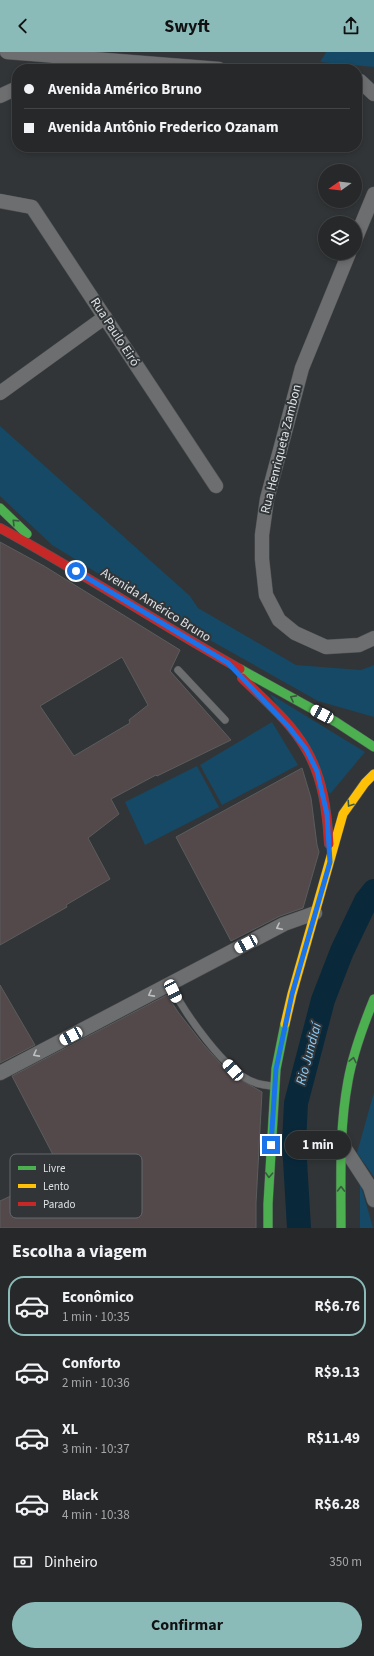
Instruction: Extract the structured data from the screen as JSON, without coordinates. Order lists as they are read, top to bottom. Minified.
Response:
{"streets":{"main road":["Avenida Américo Bruno"],"street":["Rua Paulo Eiró","Rua Henriqueta Zambon"]},"water":["Rio Jundiaí"],"legend":["Livre","Lento","Parado"],"north":"left","page":{"header":"Swyft","banner":["Avenida Américo Bruno","Avenida Antônio Frederico Ozanam"],"bubble":"1 min","heading":"Escolha a viagem","list":[{"name":"Econômico","note":"1 min · 10:35","value":"R$6.76"},{"name":"Conforto","note":"2 min · 10:36","value":"R$9.13"},{"name":"XL","note":"3 min · 10:37","value":"R$11.49"},{"name":"Black","note":"4 min · 10:38","value":"R$6.28"}],"pay":["Dinheiro","350 m"],"buttons":"Confirmar"}}
